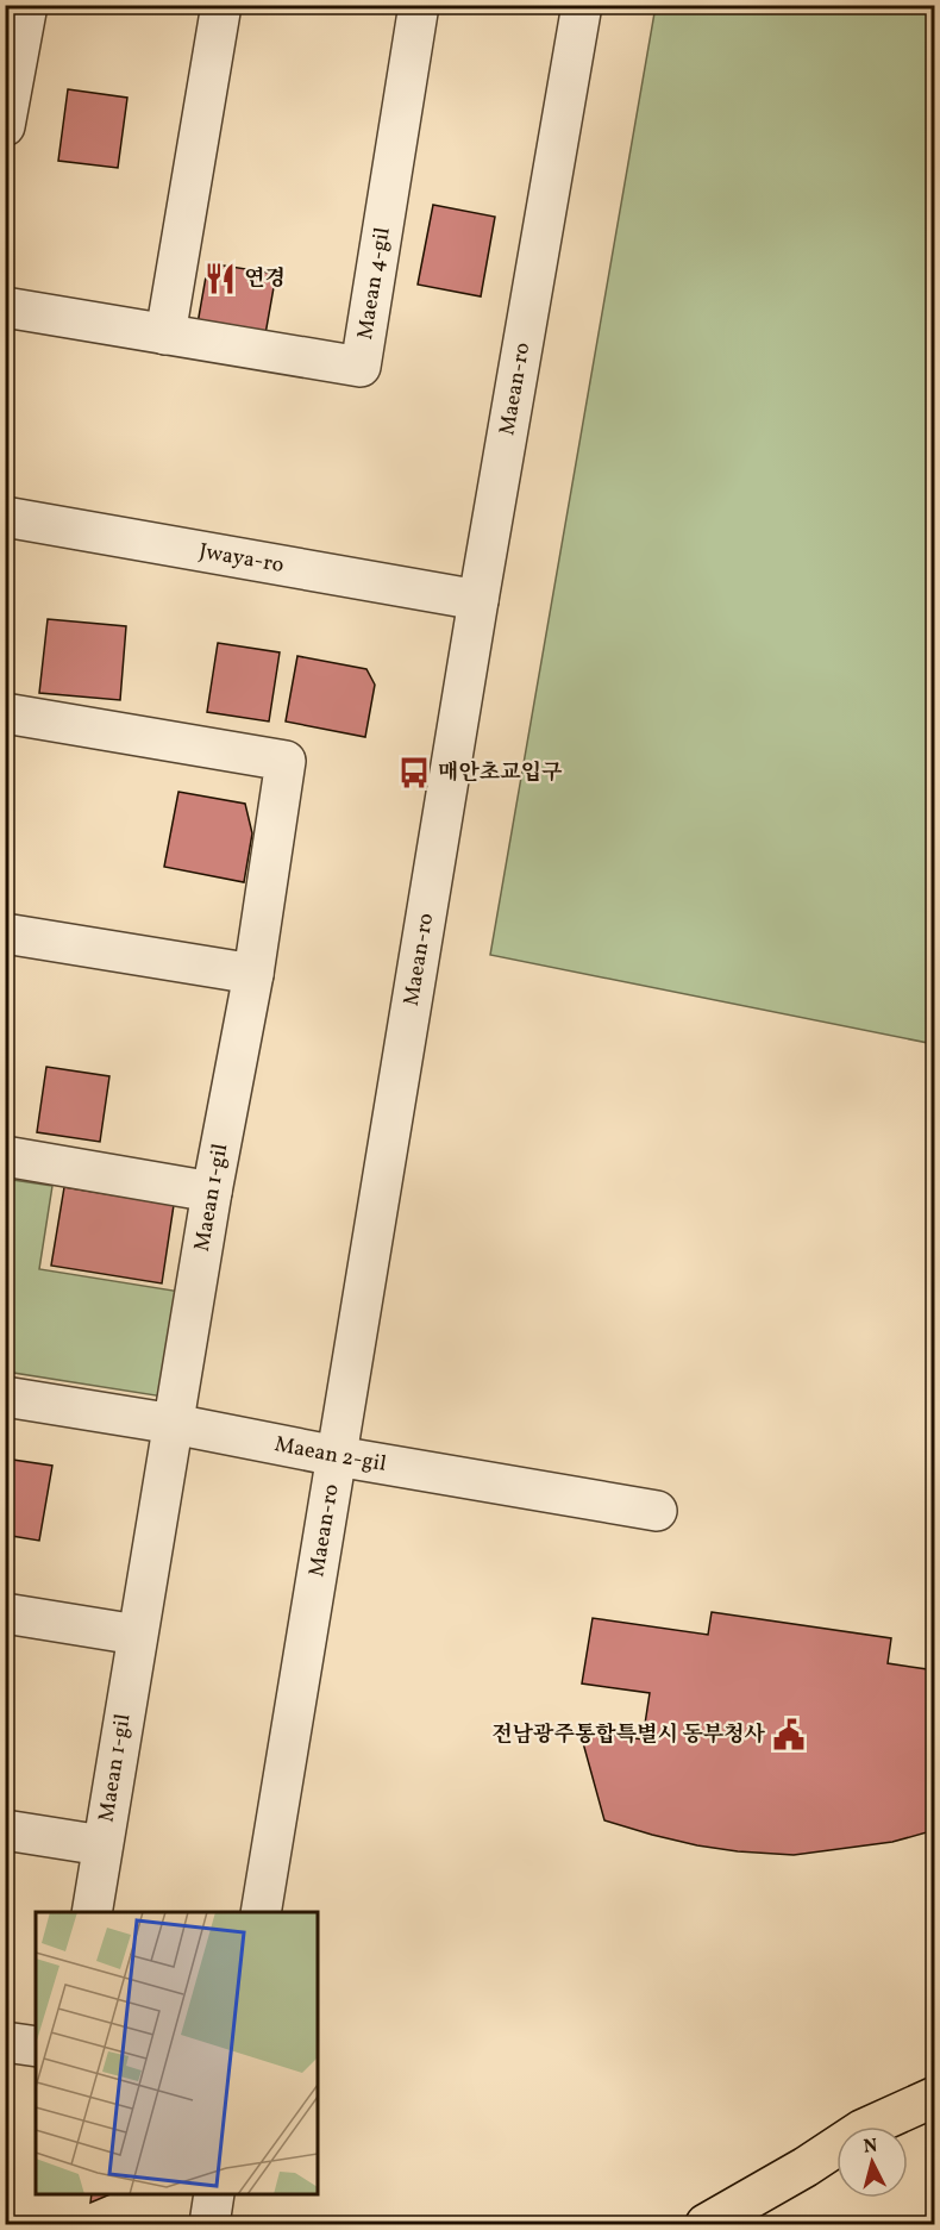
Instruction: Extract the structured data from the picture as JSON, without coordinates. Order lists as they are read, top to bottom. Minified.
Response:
{"streets":{"street":["Maean 4-gil","Maean-ro","Jwaya-ro","Maean 1-gil","Maean 2-gil"]},"crossings":[["Maean-ro","Jwaya-ro"],["Maean-ro","Maean 2-gil"],["Maean 1-gil","Maean 2-gil"]],"places":{"restaurant":["연경"],"bus stop":["매안초교입구"],"public building":["전남광주통합특별시 동부청사"]},"north":"top"}
